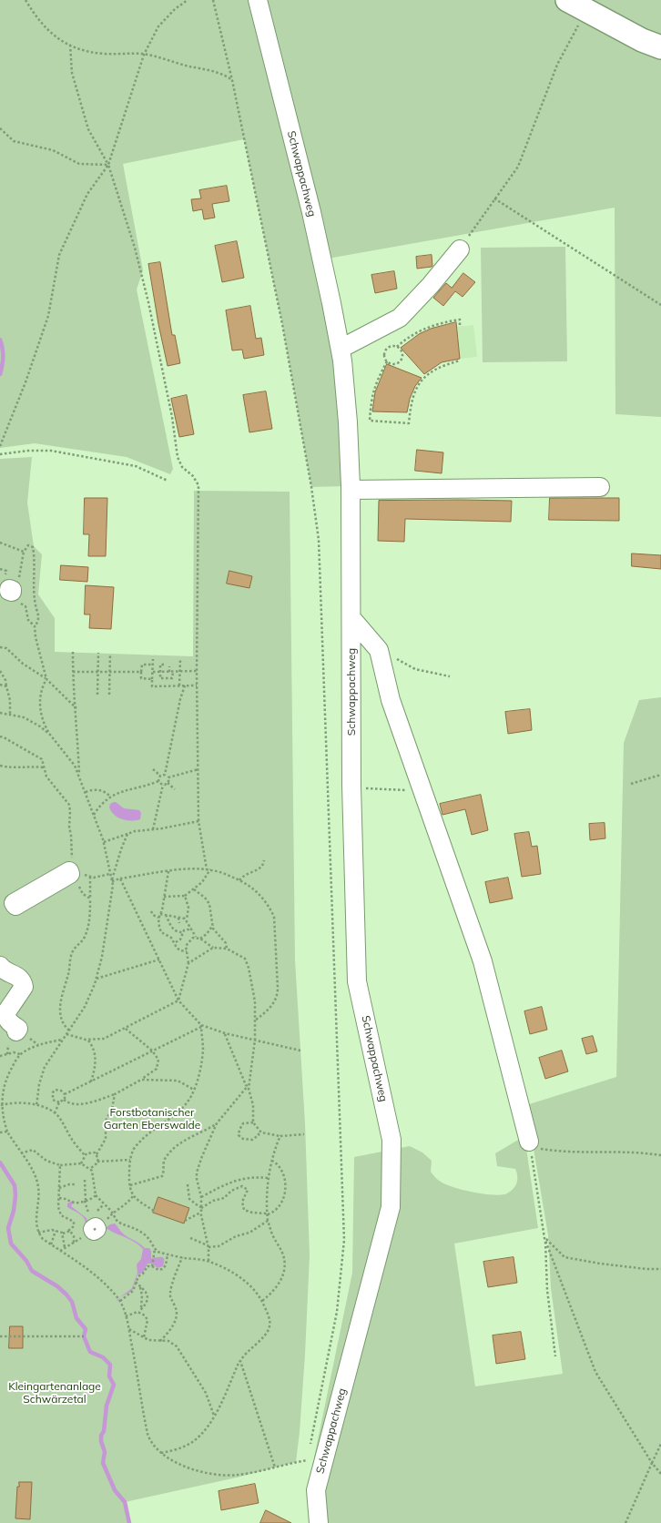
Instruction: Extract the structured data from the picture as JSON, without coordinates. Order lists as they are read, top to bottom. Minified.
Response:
{"streets":{"street":["Schwappachweg"]},"parks":["Forstbotanischer Garten Eberswalde","Kleingartenanlage Schwärzetal"]}
